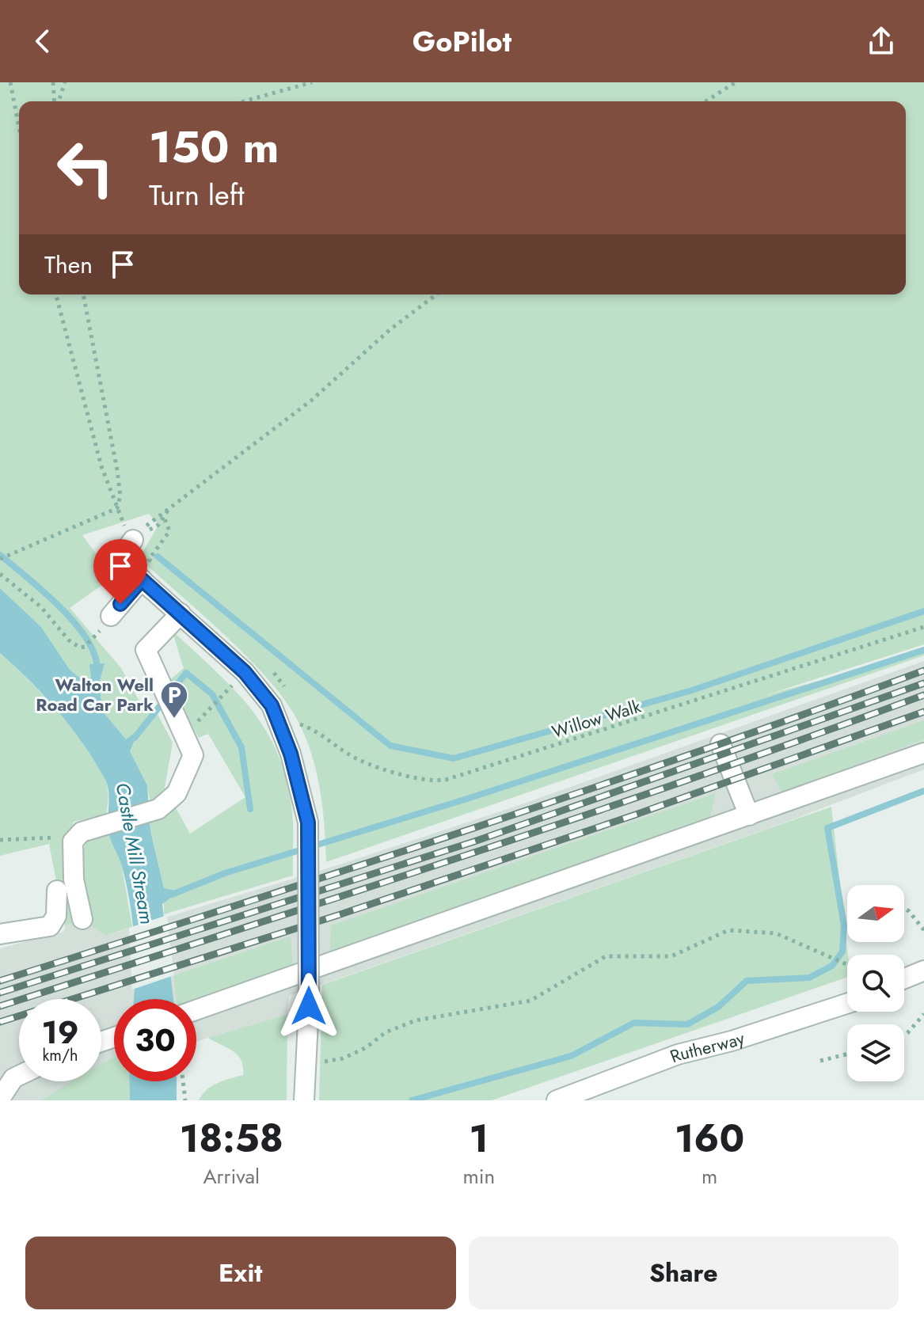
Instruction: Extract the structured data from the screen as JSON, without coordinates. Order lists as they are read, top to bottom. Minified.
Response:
{"streets":{"street":["Rutherway"],"path":["Willow Walk"]},"water":["Castle Mill Stream"],"places":{"parking":["Walton Well Road Car Park"]},"north":"right","page":{"header":"GoPilot","turn":["150 m","Turn left"],"then":"Then","speed":"19 km/h","limit":"30","eta":["18:58","Arrival","1","min","160","m"],"buttons":["Exit","Share"]}}
